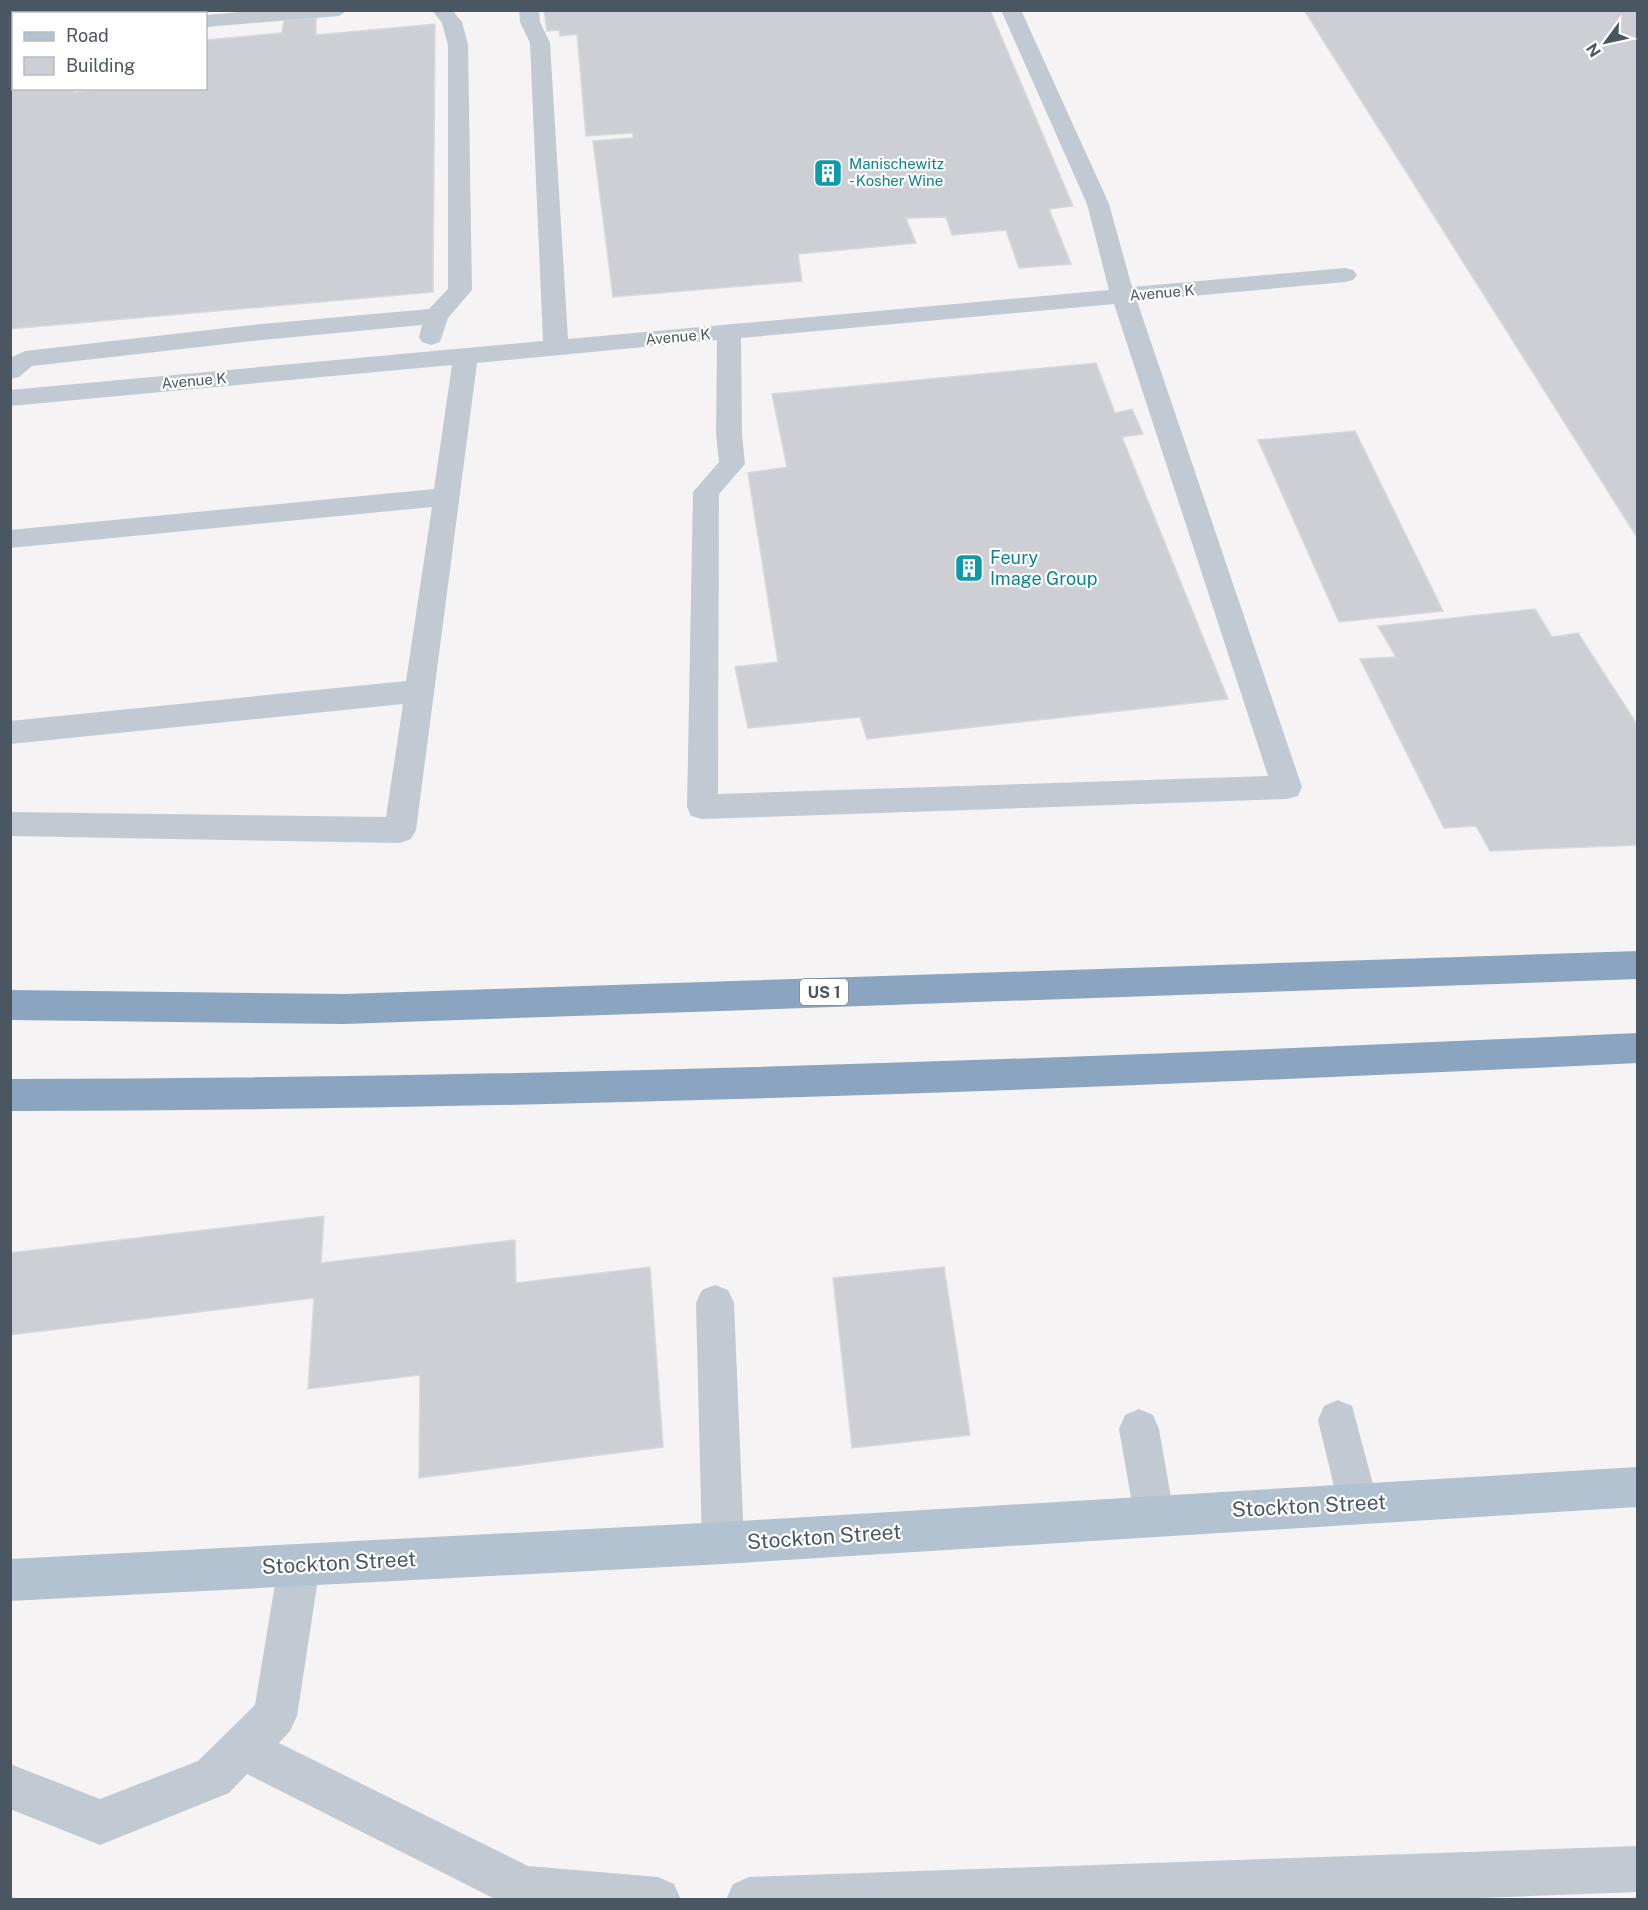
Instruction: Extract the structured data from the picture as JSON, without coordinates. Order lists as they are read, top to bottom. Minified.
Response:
{"streets":{"highway":["US 1"],"main road":["Stockton Street"],"street":["Avenue K"]},"places":{"building":["Manischewitz - Kosher Wine","Feury Image Group"]},"legend":["Road","Building"],"north":"bottom left"}
